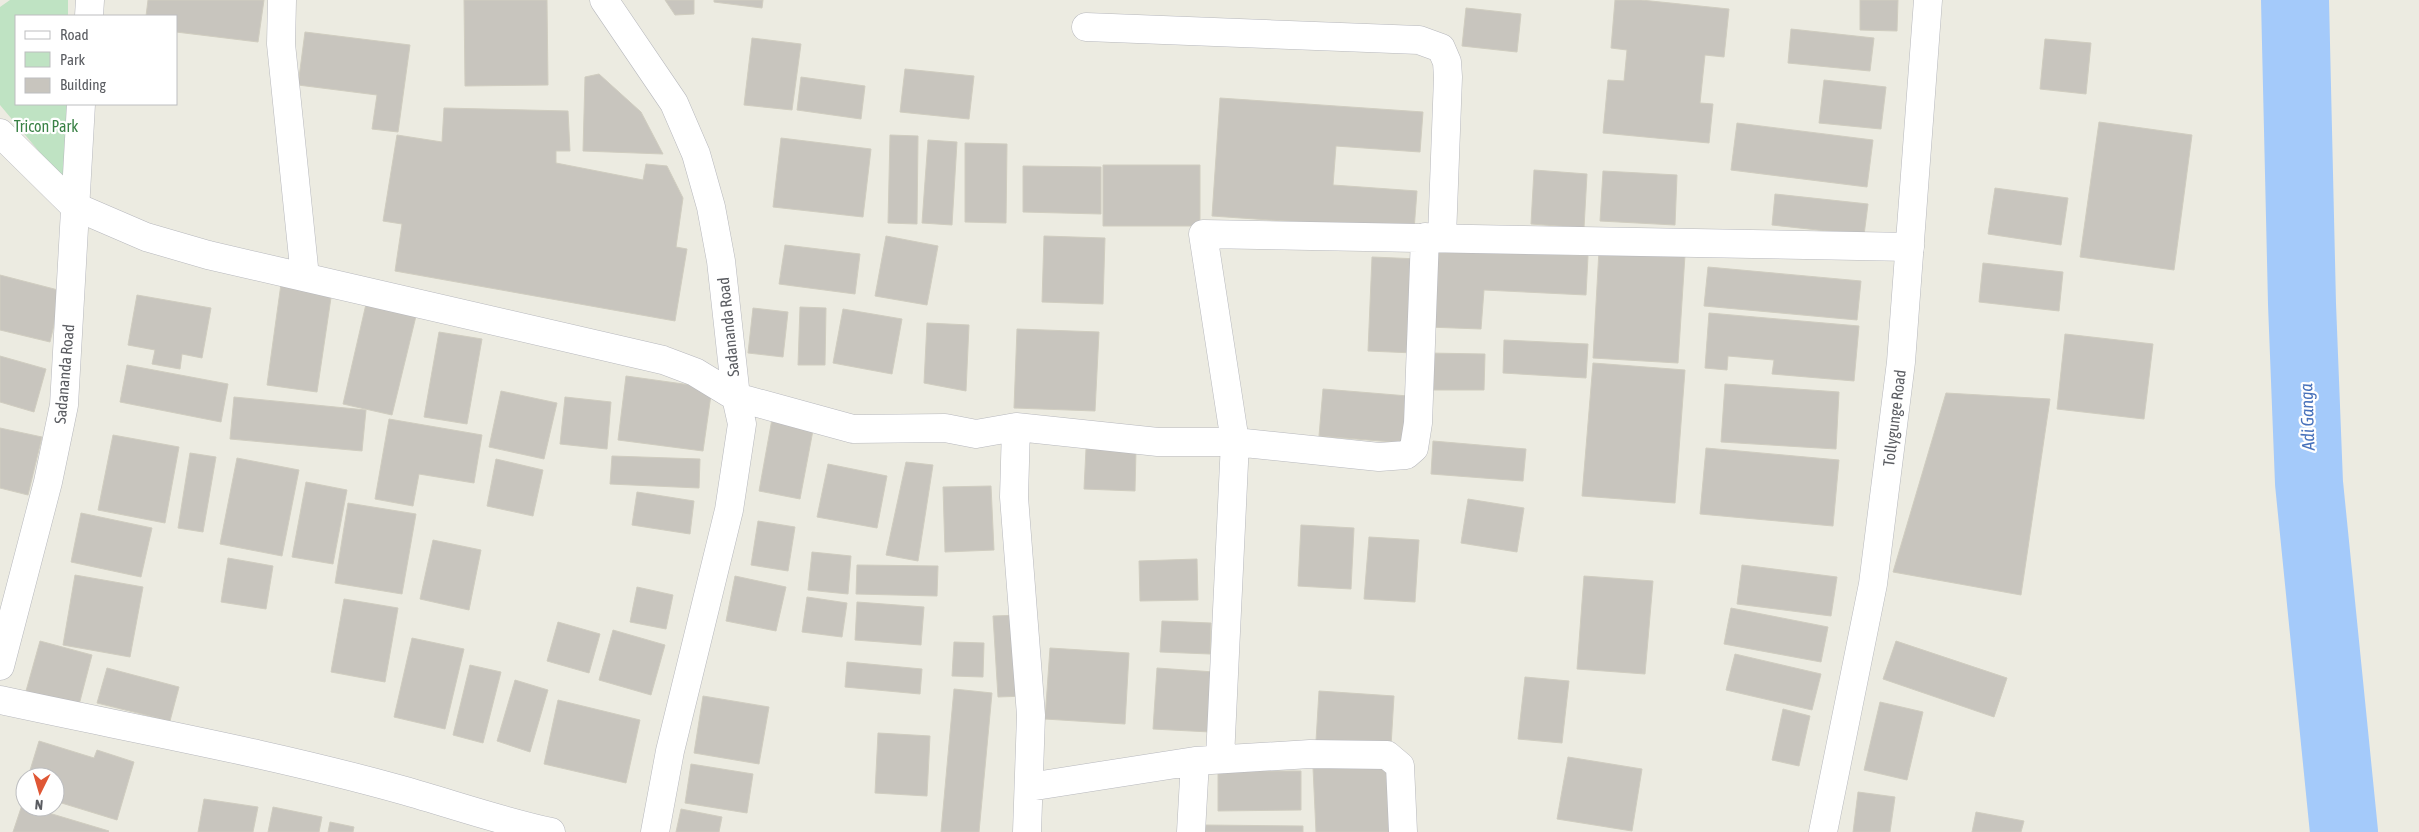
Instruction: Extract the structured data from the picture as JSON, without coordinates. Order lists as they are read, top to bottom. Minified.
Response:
{"streets":{"street":["Sadananda Road","Tollygunge Road"]},"water":["Adi Ganga"],"parks":["Tricon Park"],"legend":["Road","Park","Building"],"north":"bottom"}
